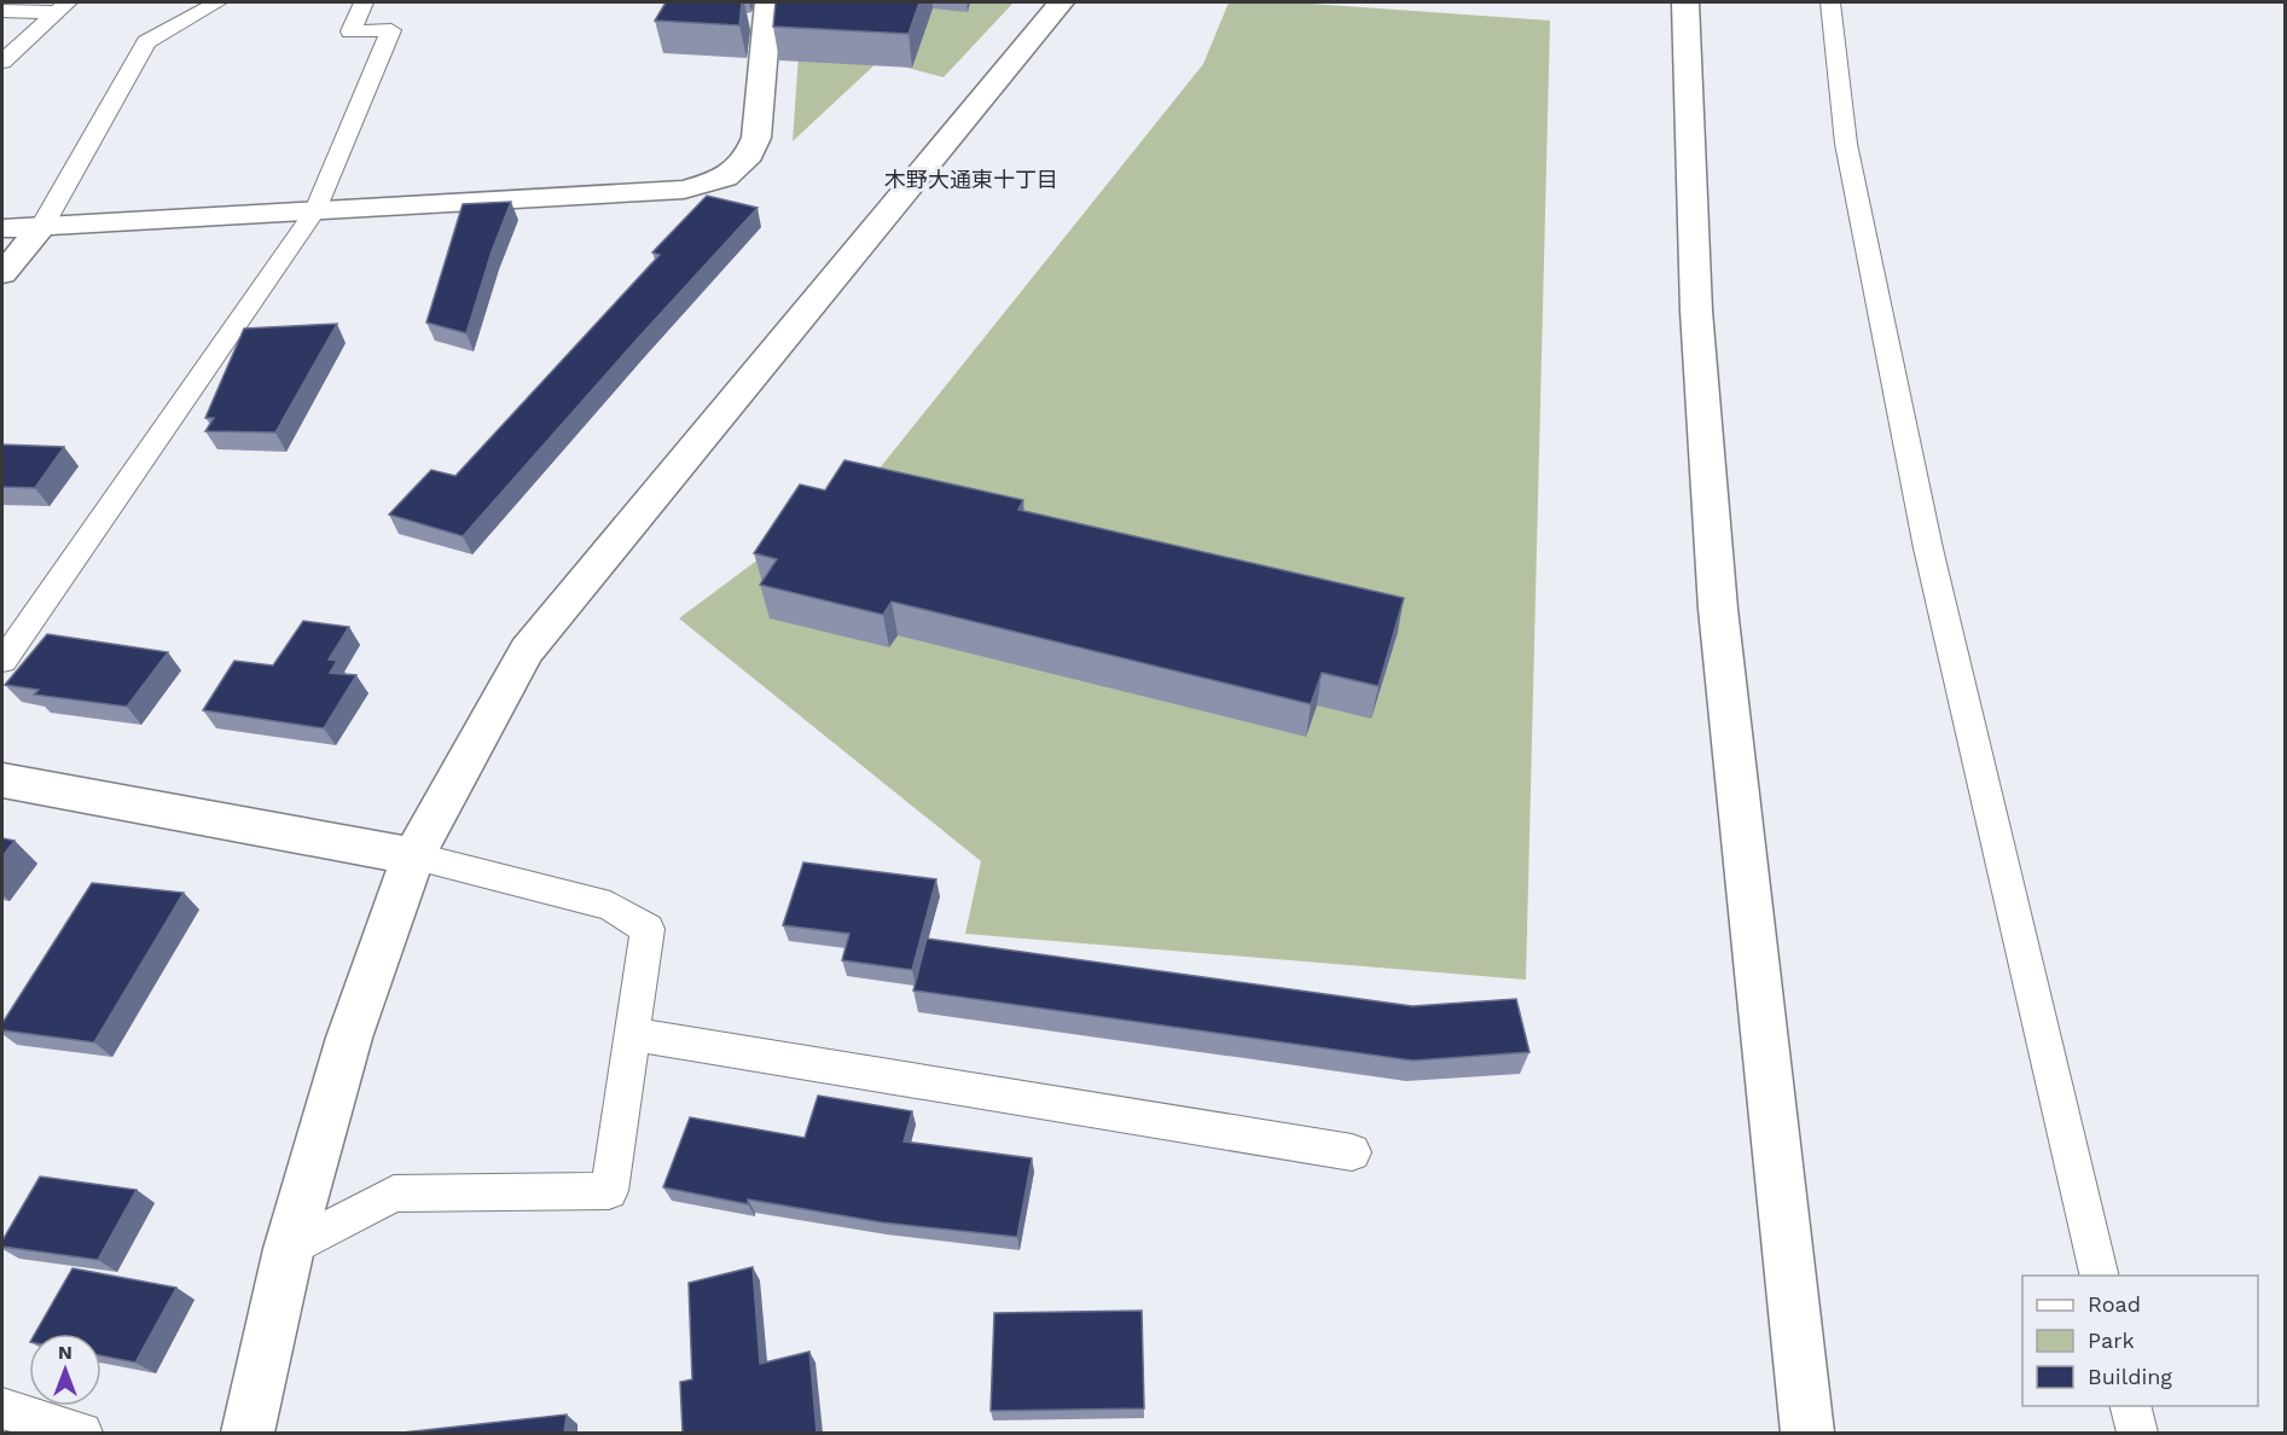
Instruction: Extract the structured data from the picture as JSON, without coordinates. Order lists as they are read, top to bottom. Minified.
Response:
{"districts":["木野大通東十丁目"],"legend":["Road","Park","Building"],"north":"top"}
